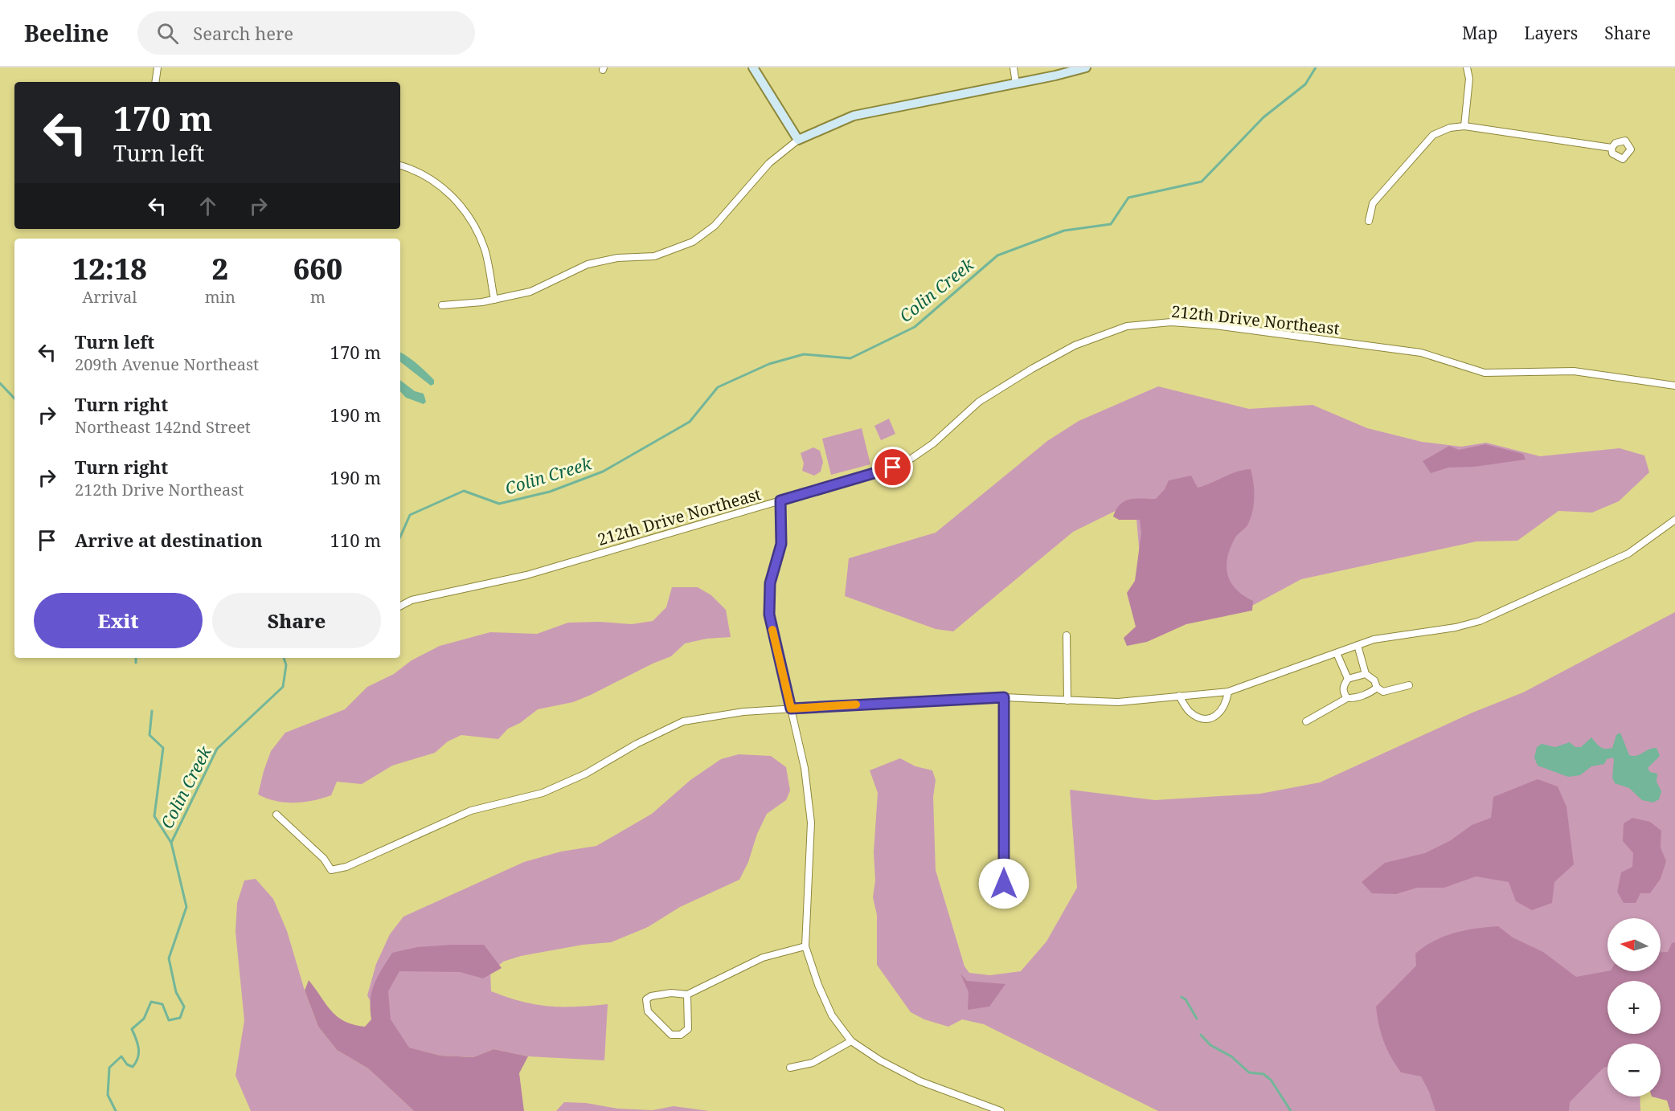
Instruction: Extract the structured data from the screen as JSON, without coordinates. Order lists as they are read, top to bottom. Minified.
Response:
{"streets":{"street":["212th Drive Northeast"]},"water":["Colin Creek"],"north":"left","page":{"header":"Beeline","search":"Search here","nav":["Map","Layers","Share"],"turn":["170 m","Turn left"],"eta":["12:18","Arrival","2","min","660","m"],"list":[{"name":"Turn left","note":"209th Avenue Northeast","value":"170 m"},{"name":"Turn right","note":"Northeast 142nd Street","value":"190 m"},{"name":"Turn right","note":"212th Drive Northeast","value":"190 m"},{"name":"Arrive at destination","value":"110 m"}],"buttons":["Exit","Share"],"map_buttons":["+","−"]}}
